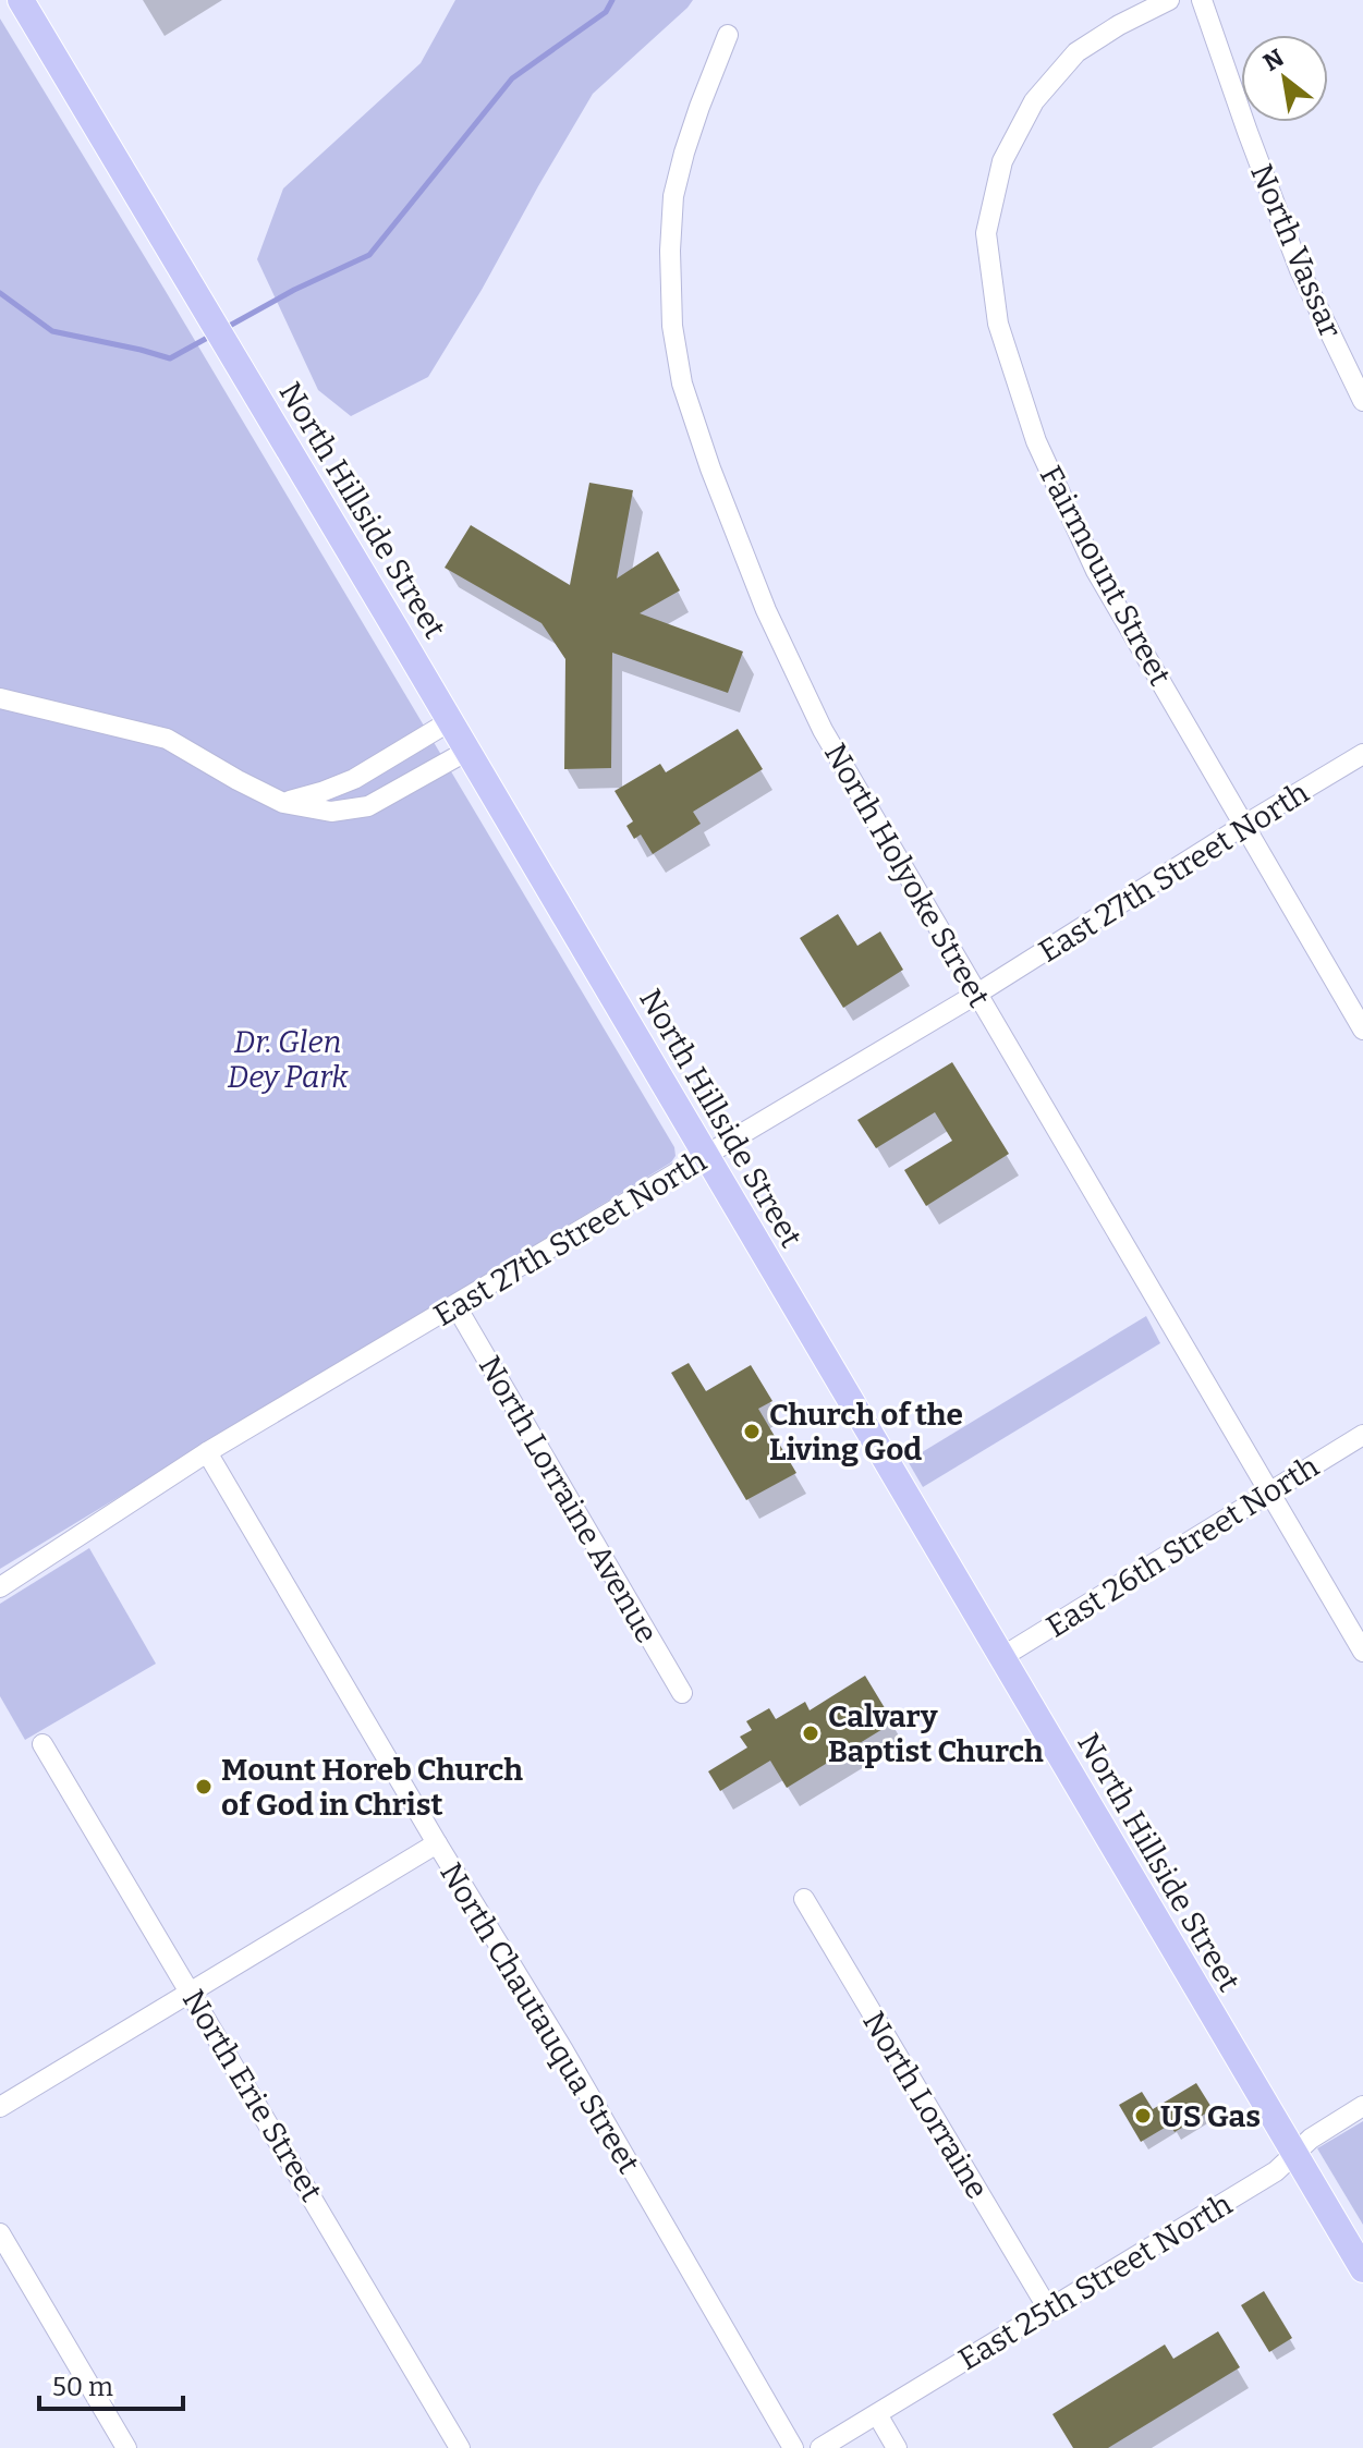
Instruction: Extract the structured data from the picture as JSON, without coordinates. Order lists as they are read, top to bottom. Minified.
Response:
{"streets":{"main road":["North Hillside Street"],"street":["North Vassar","Fairmount Street","East 27th Street North","North Holyoke Street","North Lorraine Avenue","East 26th Street North","North Chautauqua Street","North Erie Street","North Lorraine","East 25th Street North"]},"crossings":[["North Hillside Street","East 27th Street North"],["North Hillside Street","East 26th Street North"],["North Hillside Street","East 25th Street North"],["Fairmount Street","East 27th Street North"],["East 27th Street North","North Holyoke Street"],["East 27th Street North","North Lorraine Avenue"],["East 27th Street North","North Chautauqua Street"],["North Holyoke Street","East 26th Street North"],["North Lorraine","East 25th Street North"]],"parks":["Dr. Glen Dey Park"],"places":["Church of the Living God","Calvary Baptist Church","Mount Horeb Church of God in Christ","US Gas"],"scale_bar":"50 m","north":"top left"}
